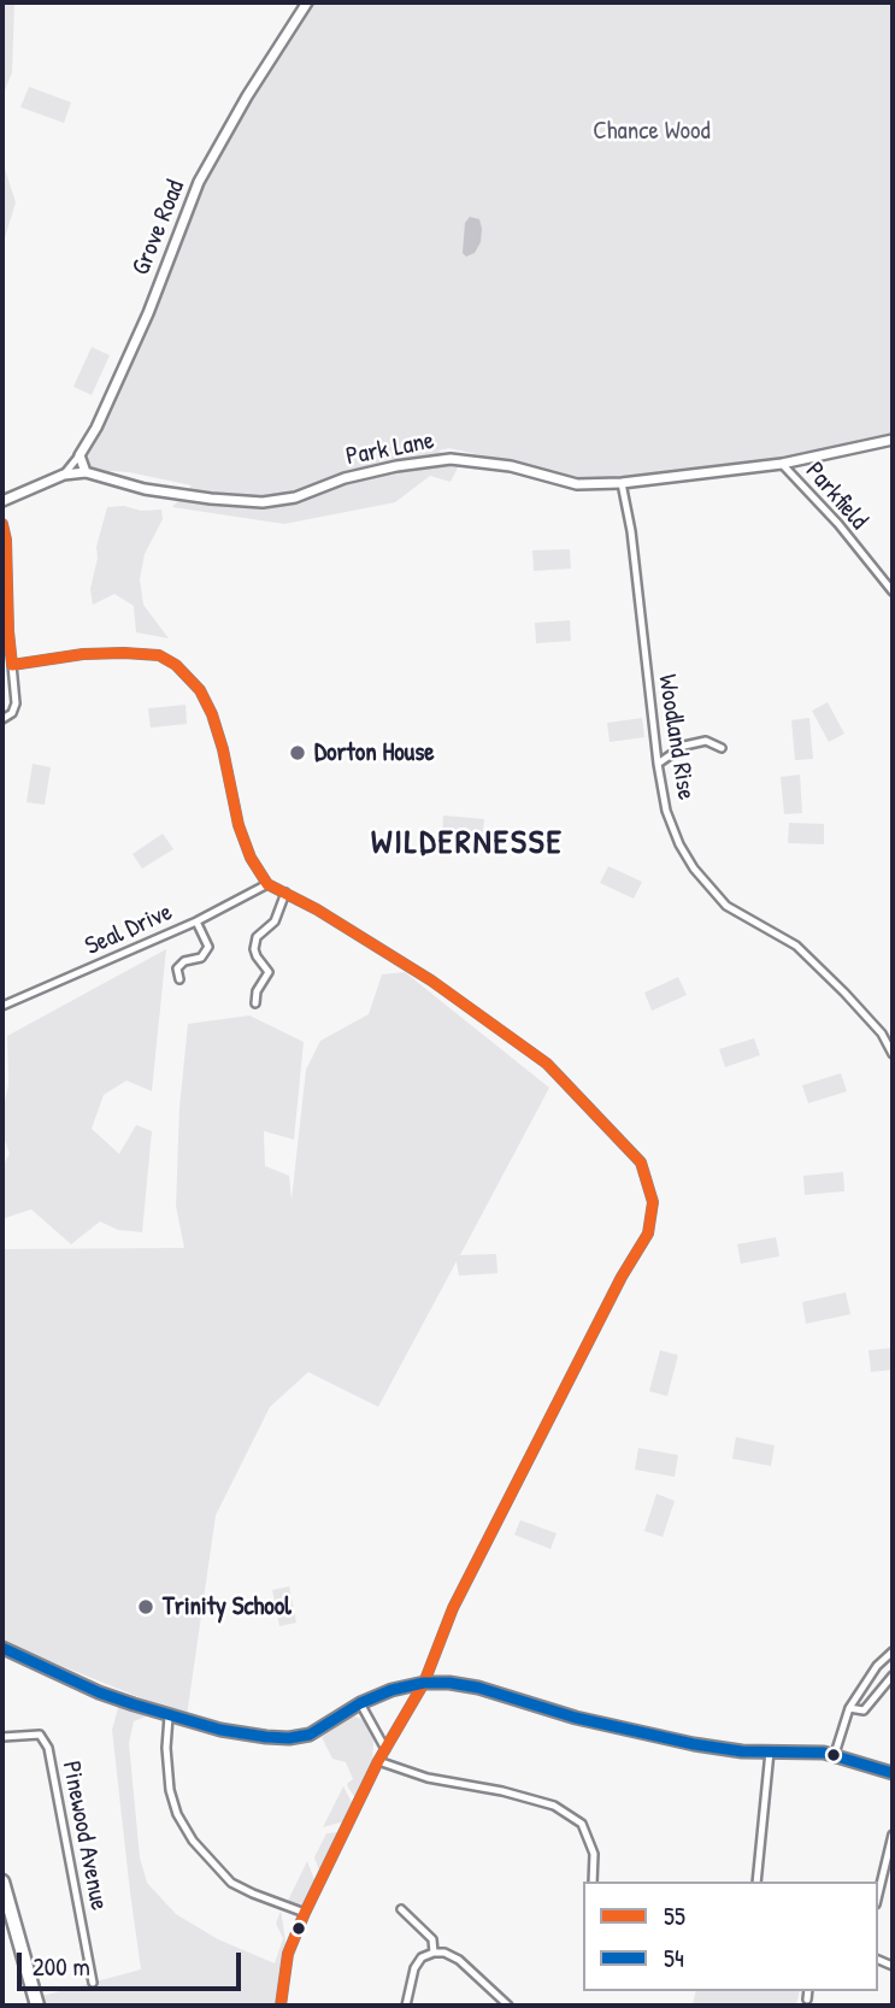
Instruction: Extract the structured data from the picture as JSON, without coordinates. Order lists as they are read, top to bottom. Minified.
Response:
{"streets":{"street":["Grove Road","Park Lane","Parkfield","Woodland Rise","Seal Drive","Pinewood Avenue"]},"crossings":[["Grove Road","Park Lane"],["Park Lane","Parkfield"],["Park Lane","Woodland Rise"]],"districts":["WILDERNESSE"],"parks":["Chance Wood"],"places":["Dorton House","Trinity School"],"lines":["transit line 55","transit line 54"],"legend":["55","54"],"scale_bar":"200 m"}
